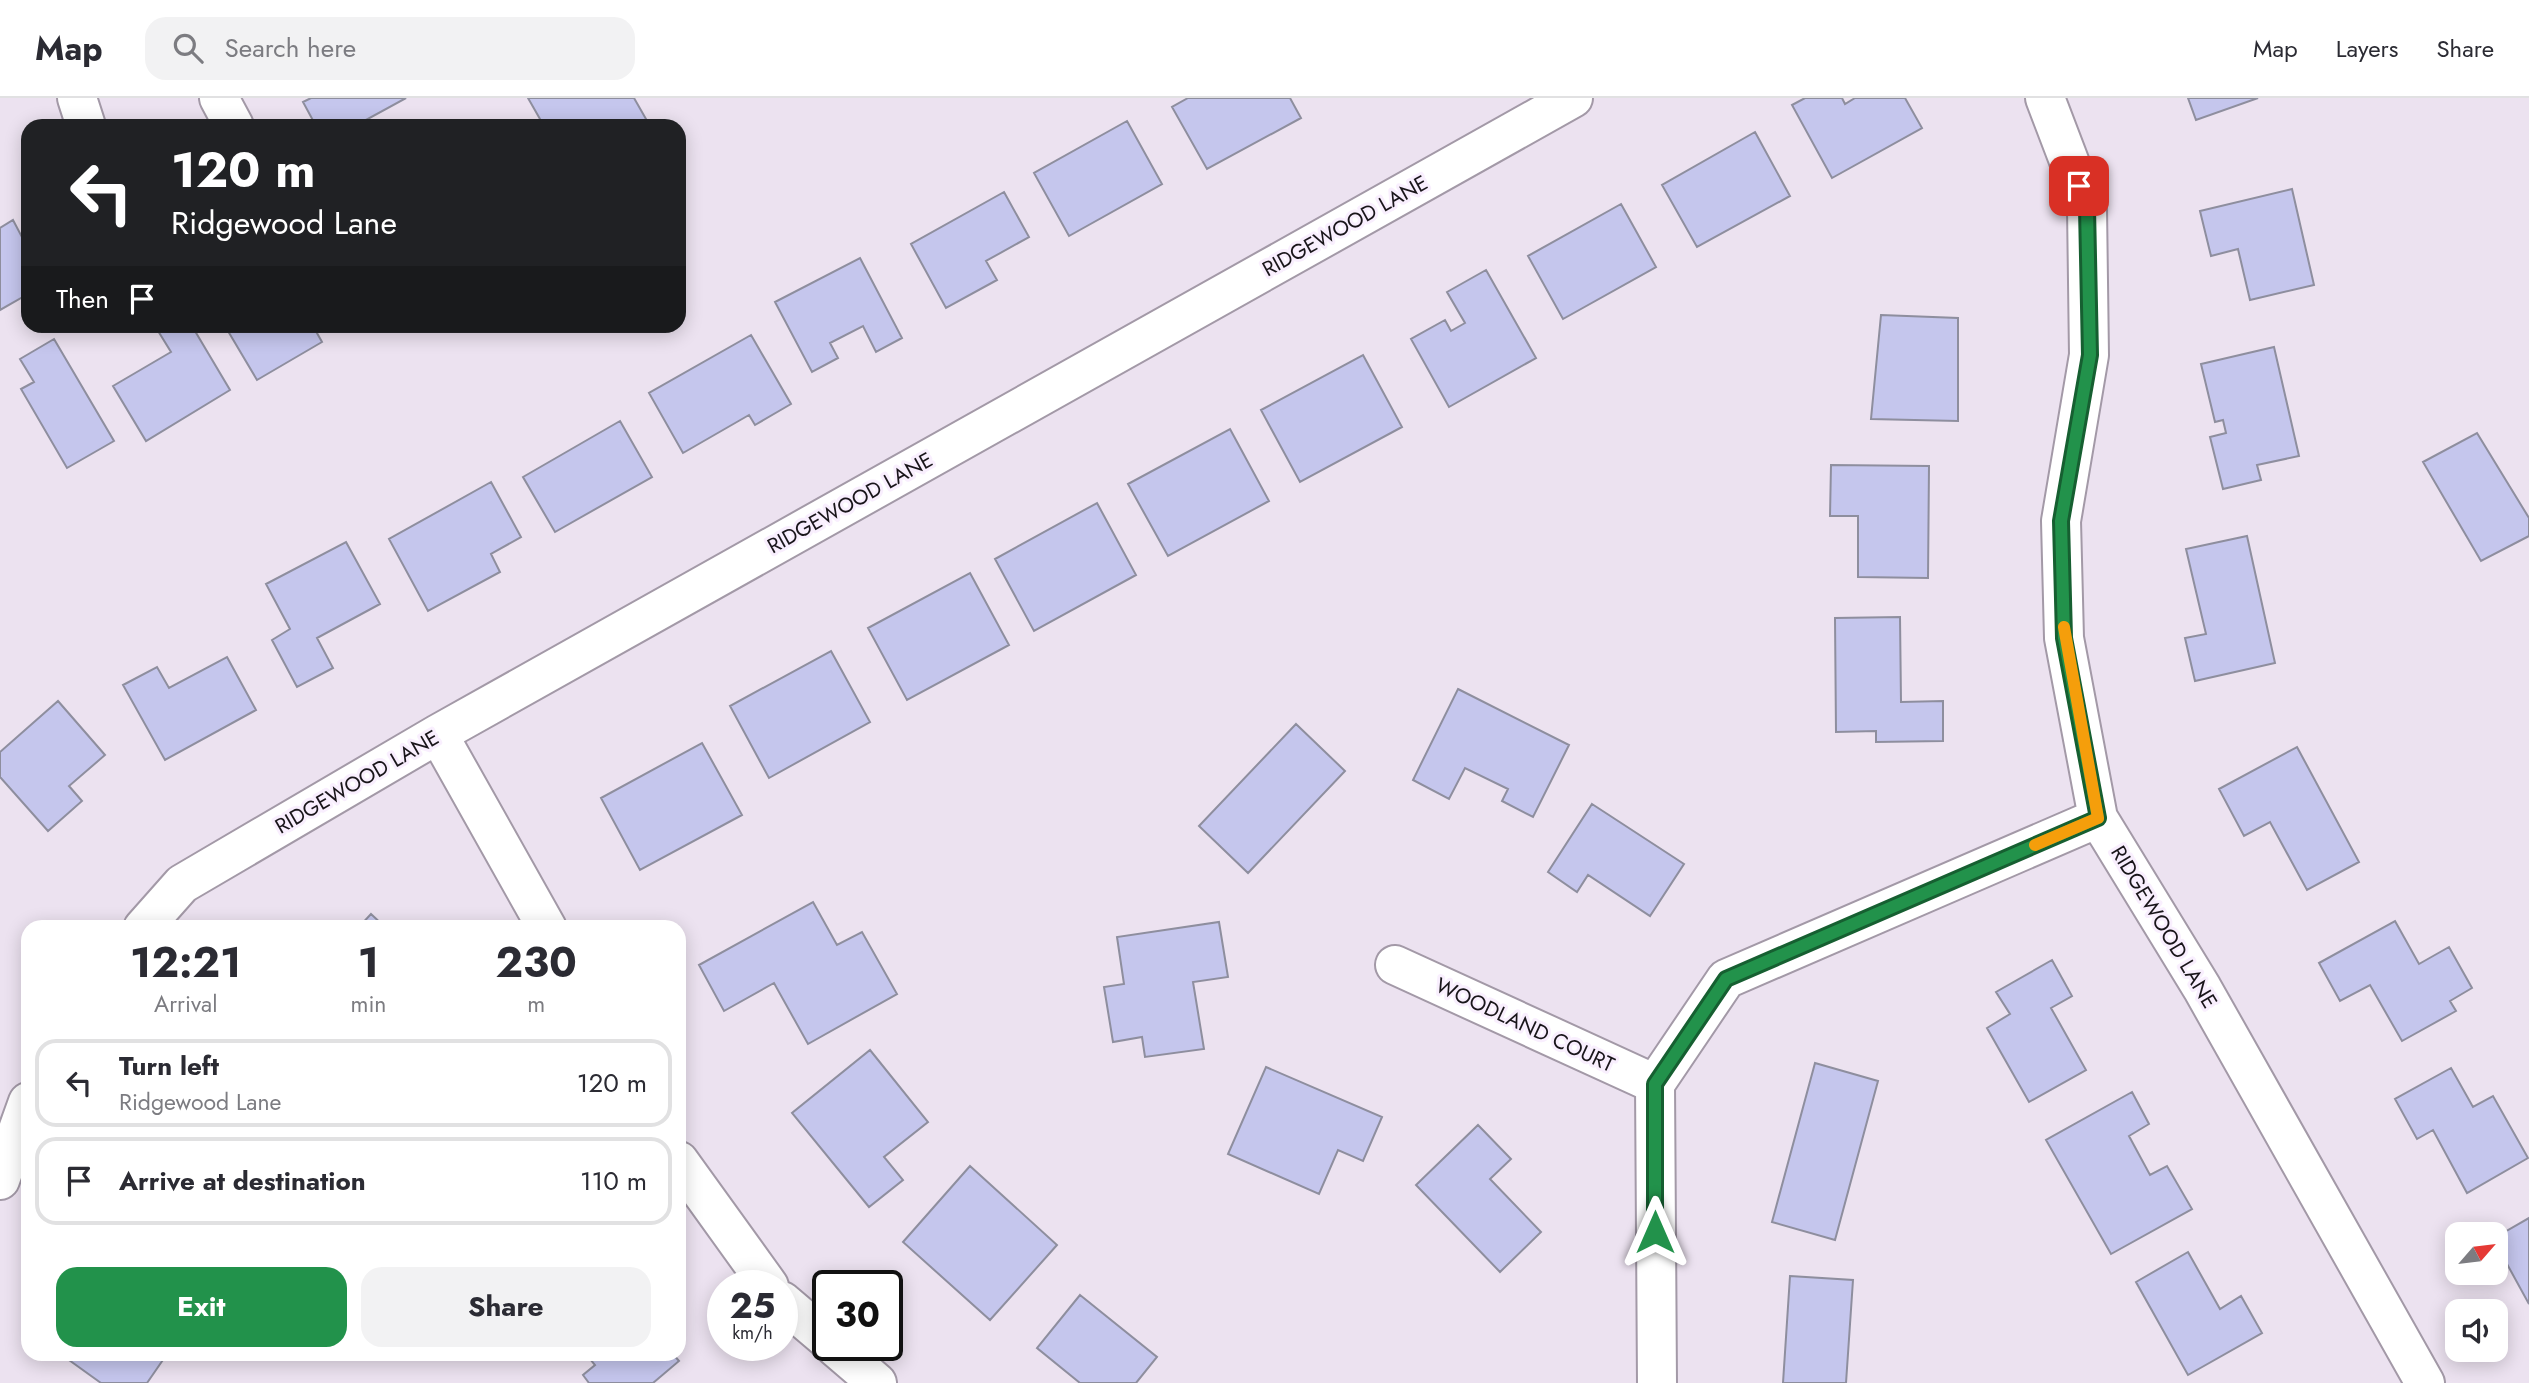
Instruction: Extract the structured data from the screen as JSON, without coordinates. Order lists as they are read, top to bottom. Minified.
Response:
{"streets":{"street":["RIDGEWOOD LANE","WOODLAND COURT"]},"north":"top right","page":{"header":"Map","search":"Search here","nav":["Map","Layers","Share"],"turn":["120 m","Ridgewood Lane"],"then":"Then","eta":["12:21","Arrival","1","min","230","m"],"list":[{"name":"Turn left","note":"Ridgewood Lane","value":"120 m"},{"name":"Arrive at destination","value":"110 m"}],"buttons":["Exit","Share"],"speed":"25 km/h","limit":"30"}}
